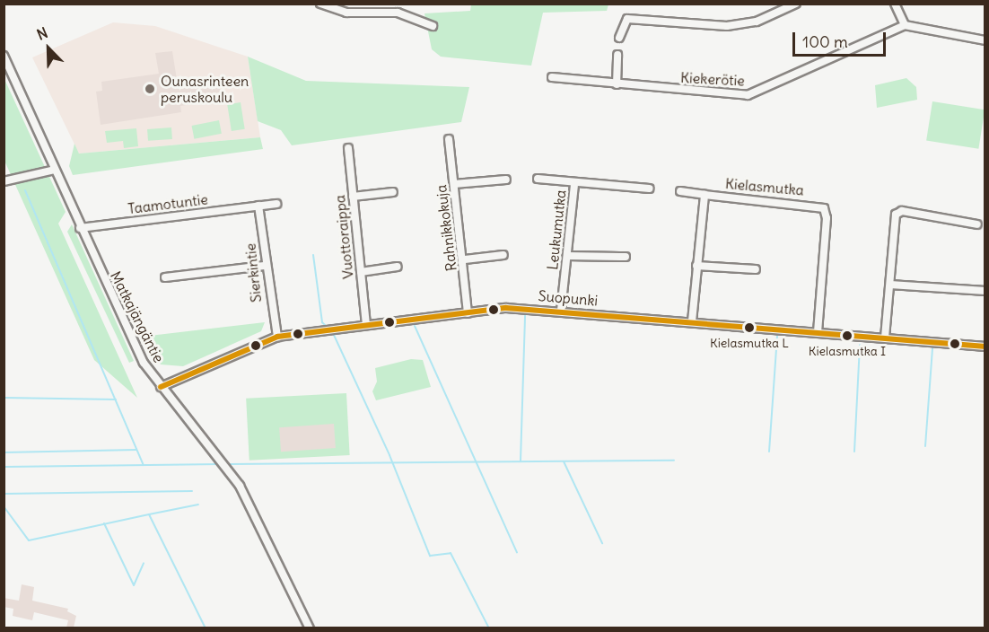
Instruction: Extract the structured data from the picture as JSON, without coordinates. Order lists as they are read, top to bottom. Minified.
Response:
{"streets":{"street":["Kiekerötie","Kielasmutka","Taamotuntie","Rahnikkokuja","Leukumutka","Vuottoraippa","Sierkintie","Suopunki","Matkajängäntie"]},"crossings":[["Kielasmutka","Suopunki"],["Taamotuntie","Sierkintie"],["Taamotuntie","Matkajängäntie"],["Rahnikkokuja","Suopunki"],["Leukumutka","Suopunki"],["Vuottoraippa","Suopunki"],["Sierkintie","Suopunki"],["Suopunki","Matkajängäntie"]],"places":["Ounasrinteen peruskoulu","Kielasmutka L","Kielasmutka I"],"scale_bar":"100 m","north":"top left"}
